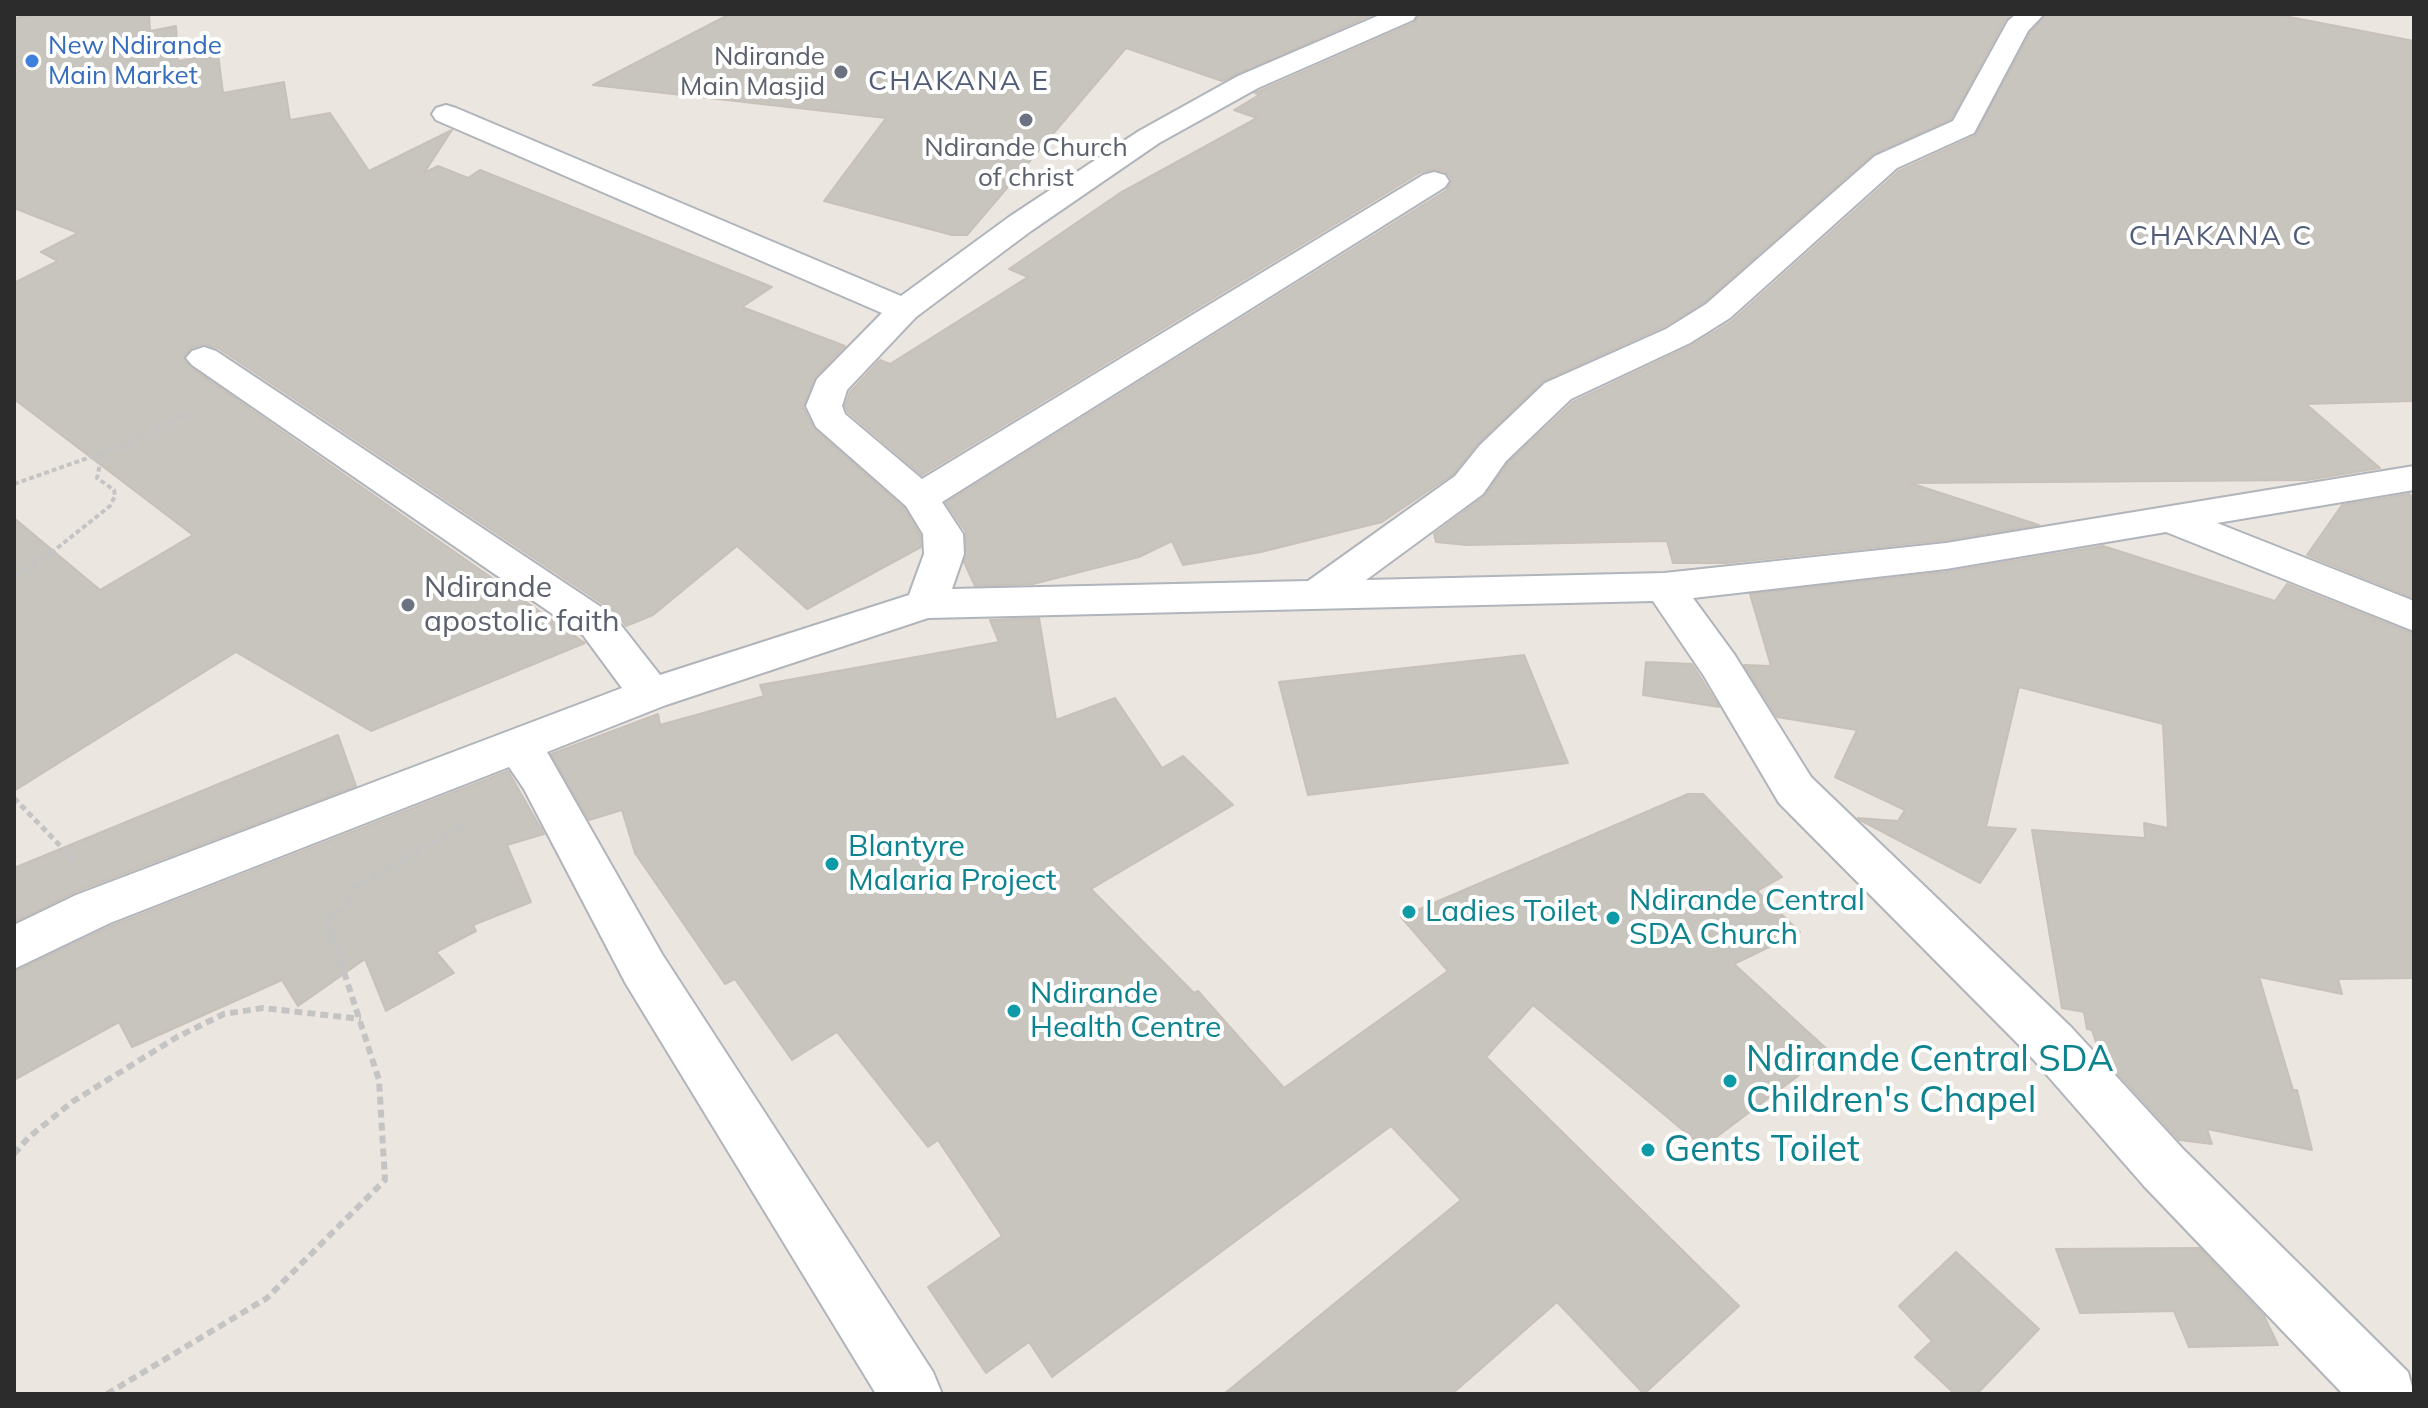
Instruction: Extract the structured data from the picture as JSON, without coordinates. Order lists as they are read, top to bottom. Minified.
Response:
{"districts":["CHAKANA E","CHAKANA C"],"places":["New Ndirande Main Market","Ndirande Main Masjid","Ndirande Church of christ","Ndirande apostolic faith","Blantyre Malaria Project","Ladies Toilet","Ndirande Central SDA Church","Ndirande Health Centre","Ndirande Central SDA Children's Chapel","Gents Toilet"]}
